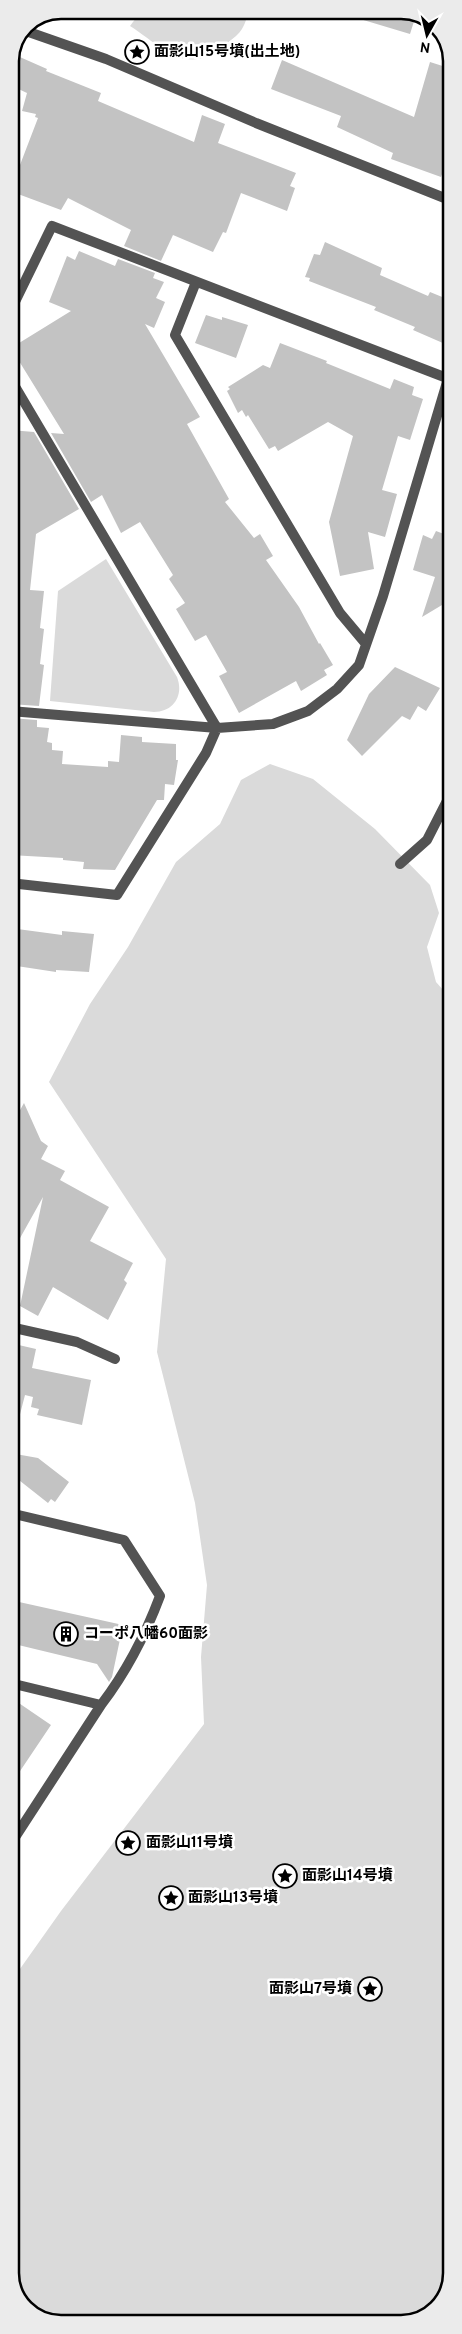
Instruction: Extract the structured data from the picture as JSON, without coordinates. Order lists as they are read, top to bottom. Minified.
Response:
{"places":{"place":["面影山15号墳(出土地)","面影山11号墳","面影山14号墳","面影山13号墳","面影山7号墳"],"building":["コーポ八幡60面影"]},"north":"bottom"}
